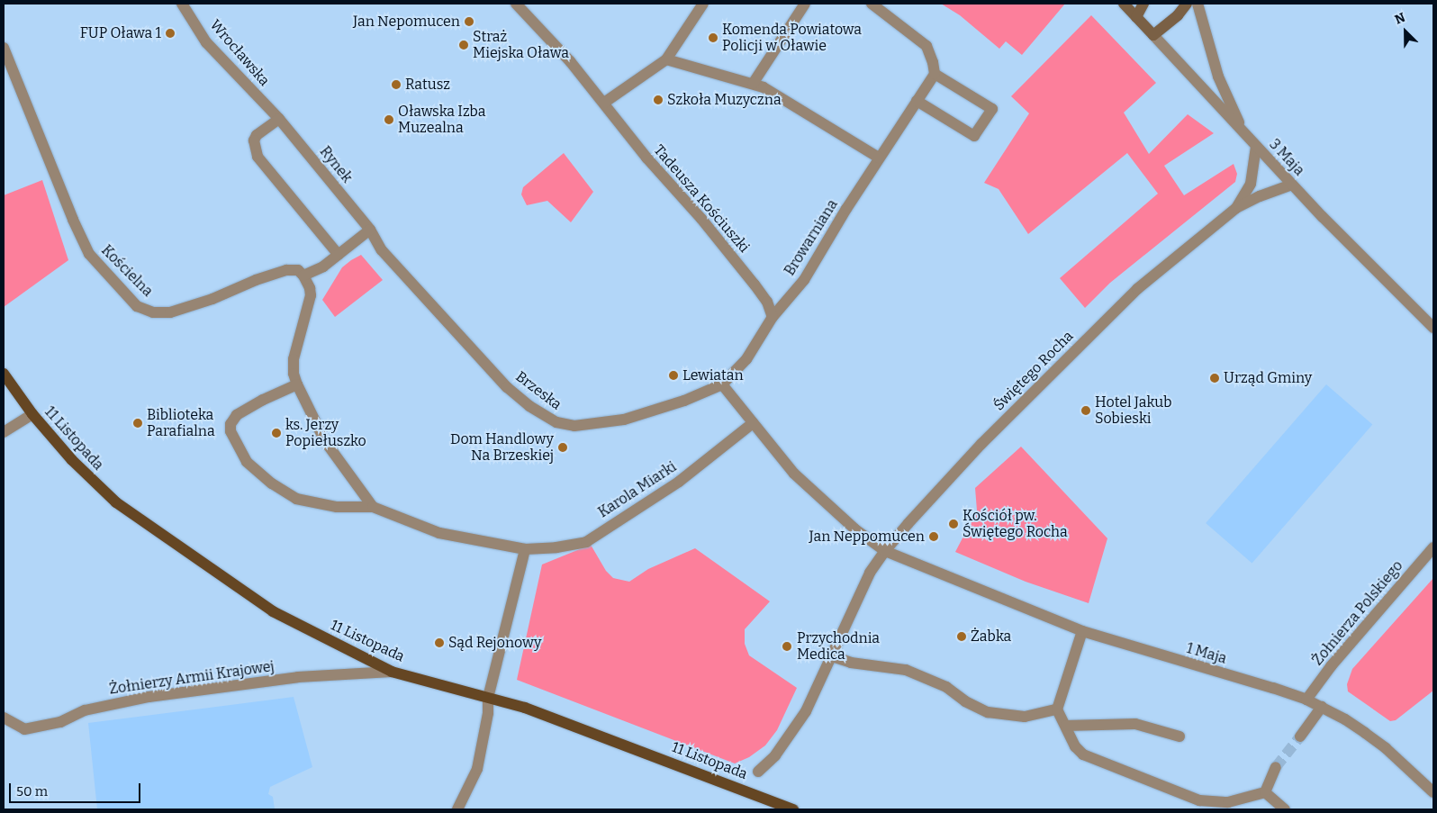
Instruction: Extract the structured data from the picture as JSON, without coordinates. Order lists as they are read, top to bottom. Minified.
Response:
{"streets":{"main road":["3 Maja","11 Listopada"],"street":["Wrocławska","Rynek","Tadeusza Kościuszki","Browarniana","Kościelna","Świętego Rocha","Brzeska","Karola Miarki","Żołnierza Polskiego","1 Maja","Żołnierzy Armii Krajowej"]},"crossings":[["Wrocławska","Rynek"],["3 Maja","Świętego Rocha"],["Rynek","Brzeska"],["Tadeusza Kościuszki","Browarniana"],["Browarniana","Brzeska"],["Świętego Rocha","11 Listopada"],["Świętego Rocha","1 Maja"],["11 Listopada","Żołnierzy Armii Krajowej"],["Żołnierza Polskiego","1 Maja"]],"places":["Jan Nepomucen","FUP Oława 1","Komenda Powiatowa Policji w Oławie","Straż Miejska Oława","Ratusz","Szkoła Muzyczna","Oławska Izba Muzealna","Lewiatan","Urząd Gminy","Hotel Jakub Sobieski","Biblioteka Parafialna","ks. Jerzy Popiełuszko","Dom Handlowy Na Brzeskiej","Kościół pw. Świętego Rocha","Jan Neppomucen","Żabka","Sąd Rejonowy","Przychodnia Medica"],"scale_bar":"50 m","north":"top left"}
